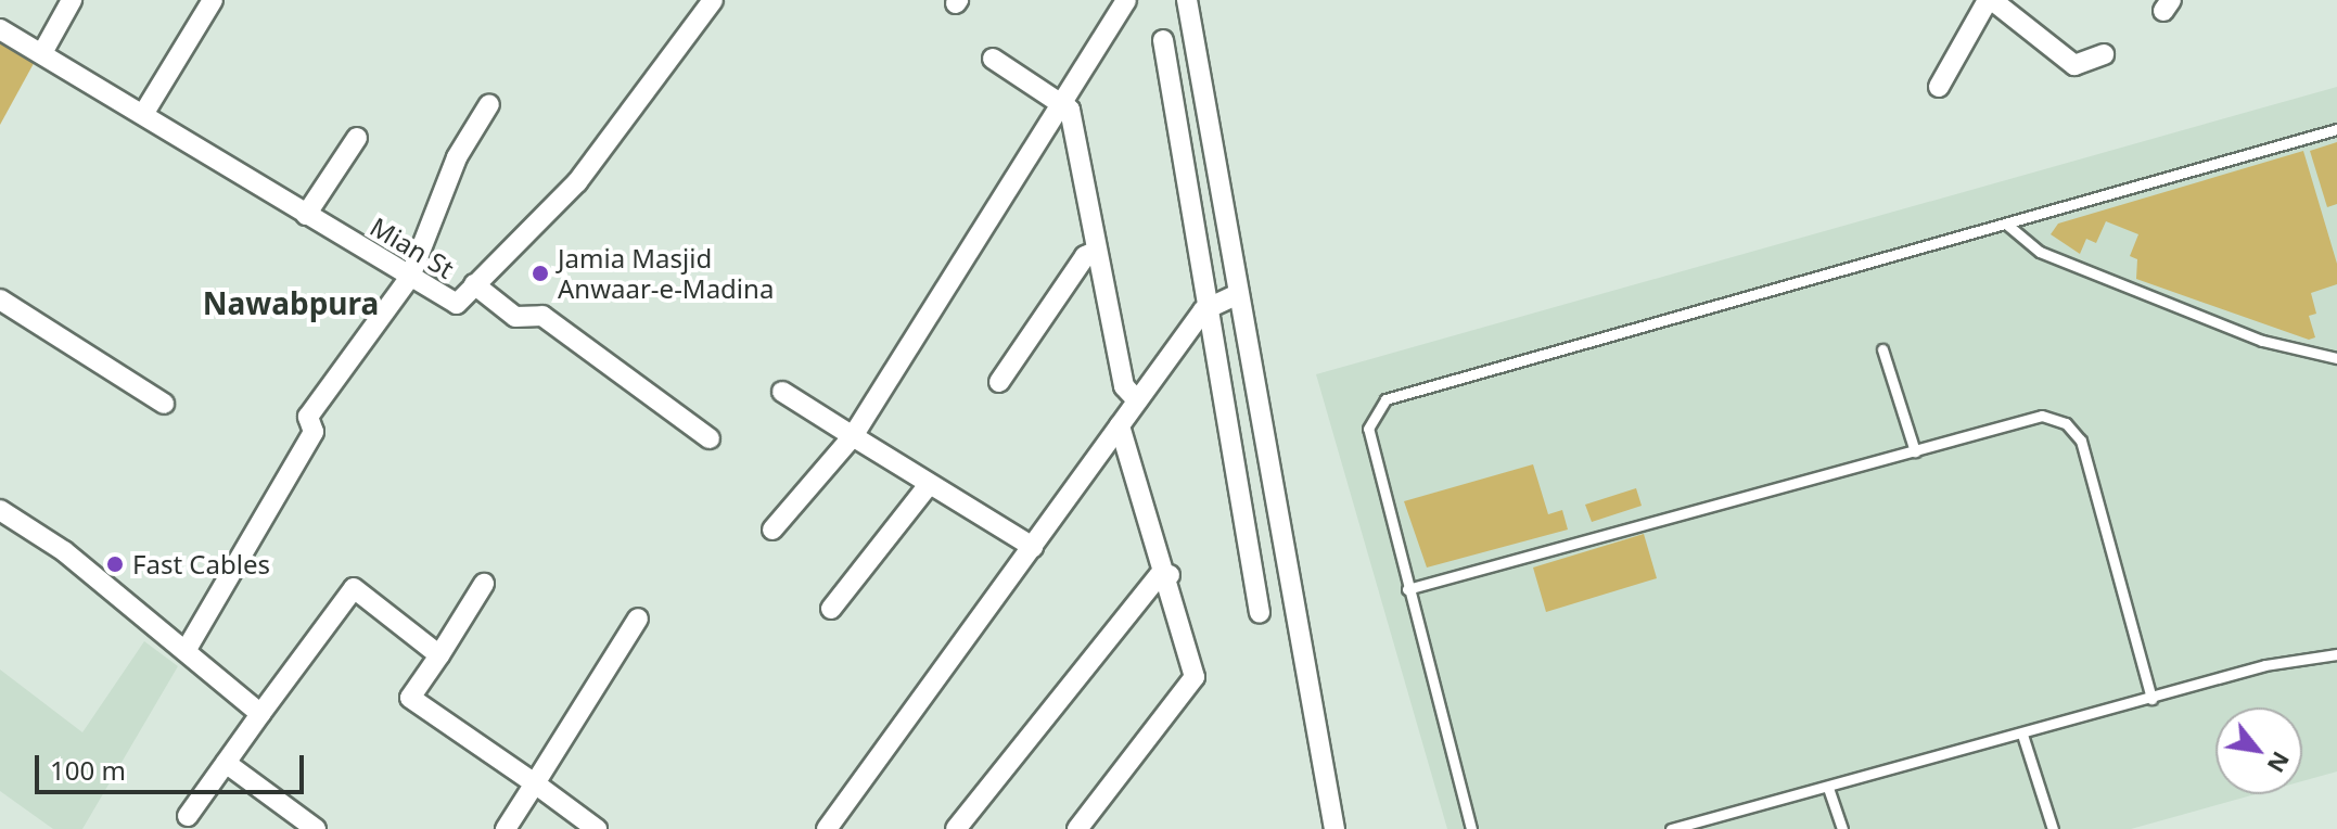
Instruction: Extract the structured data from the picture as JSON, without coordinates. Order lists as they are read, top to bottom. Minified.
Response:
{"streets":{"street":["Mian St"]},"districts":["Nawabpura"],"places":["Jamia Masjid Anwaar-e-Madina","Fast Cables"],"scale_bar":"100 m","north":"bottom right"}
